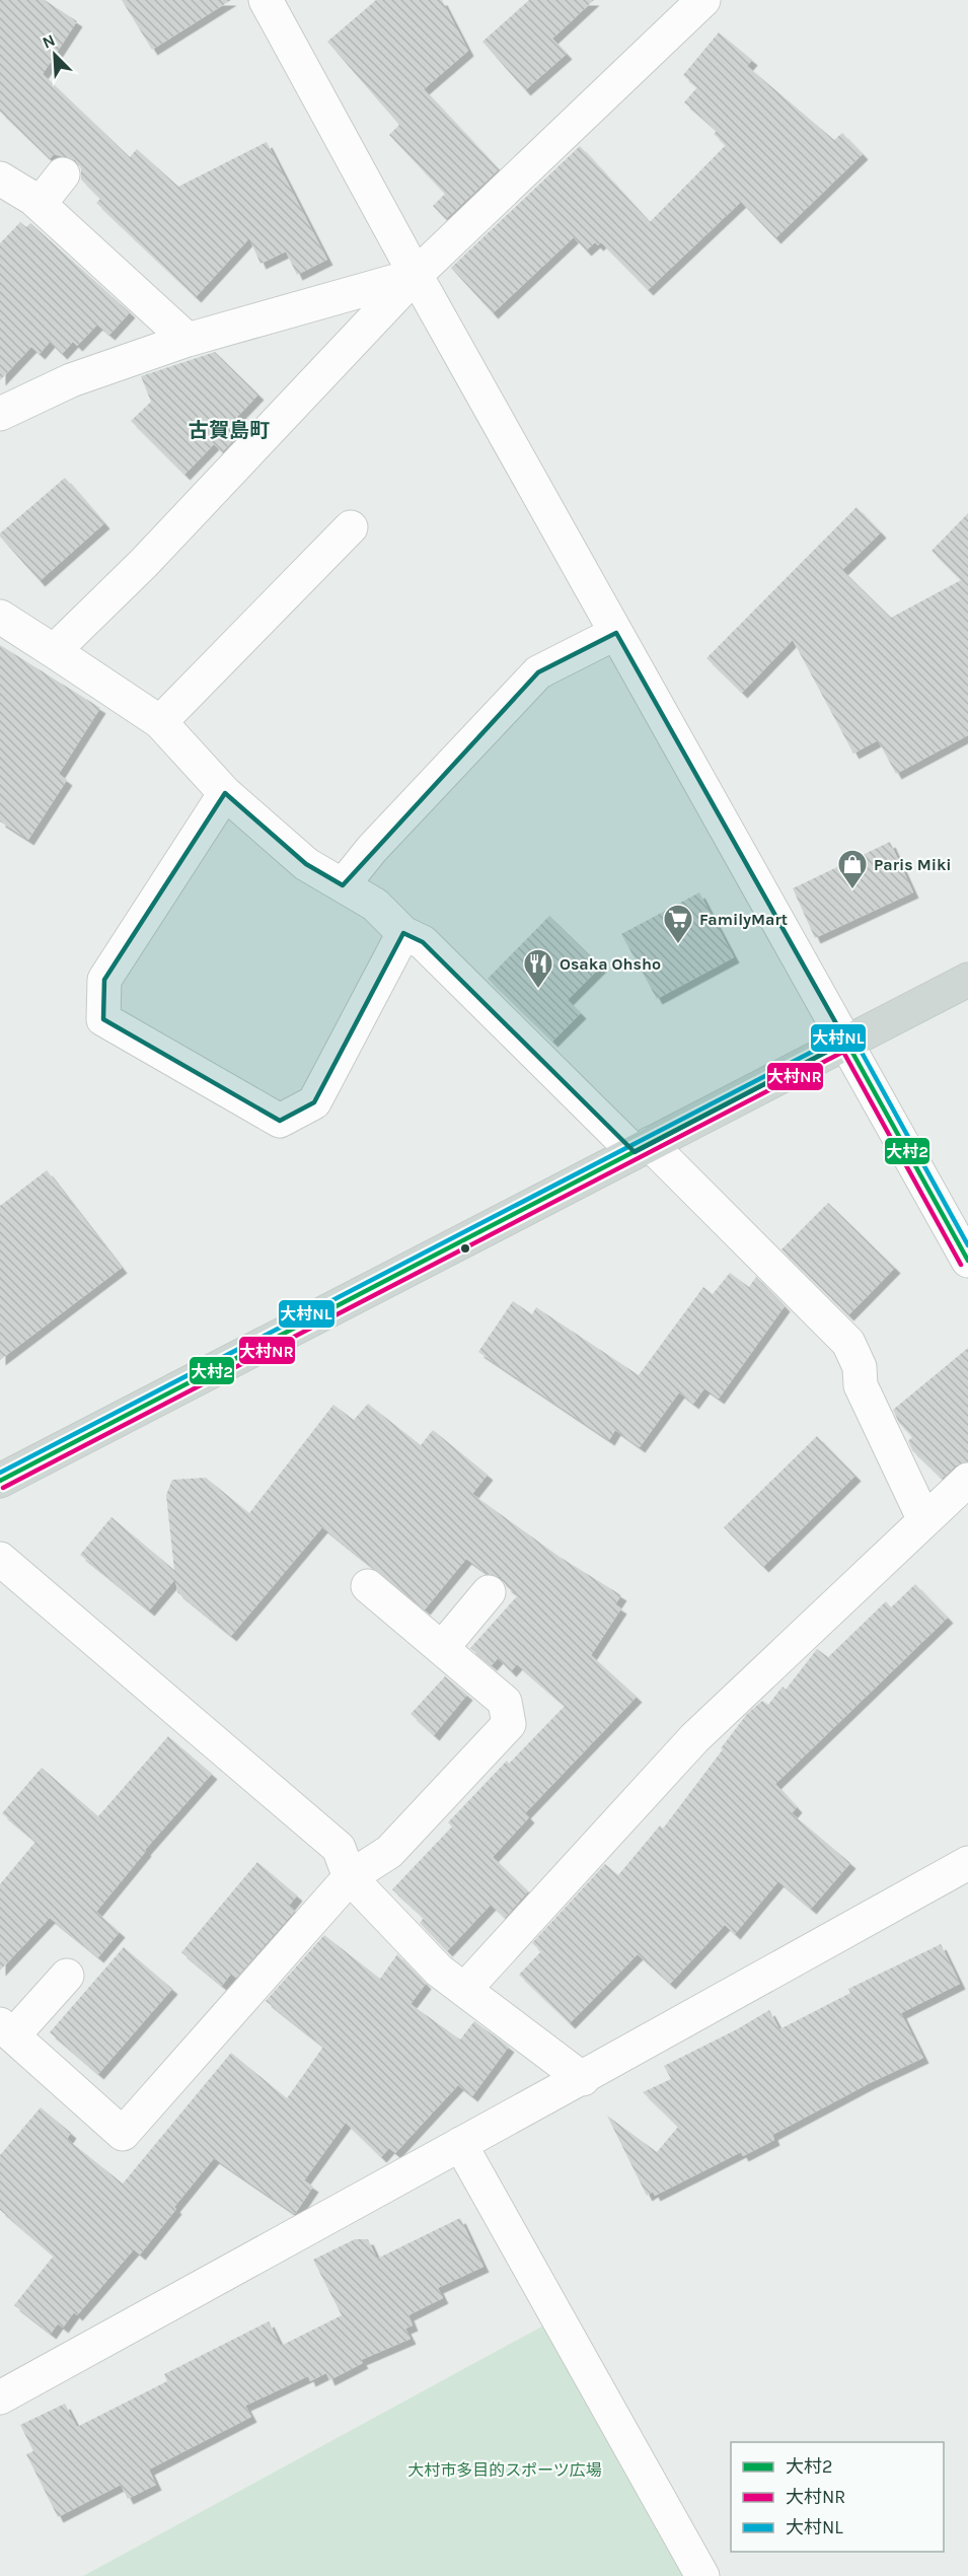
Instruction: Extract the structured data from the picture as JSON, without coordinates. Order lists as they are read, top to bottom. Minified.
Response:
{"districts":["古賀島町"],"parks":["大村市多目的スポーツ広場"],"places":{"shop":["Paris Miki"],"supermarket":["FamilyMart"],"restaurant":["Osaka Ohsho"]},"lines":["transit line 大村NL","transit line 大村2","transit line 大村NR"],"legend":["大村2","大村NR","大村NL"],"north":"top left"}
